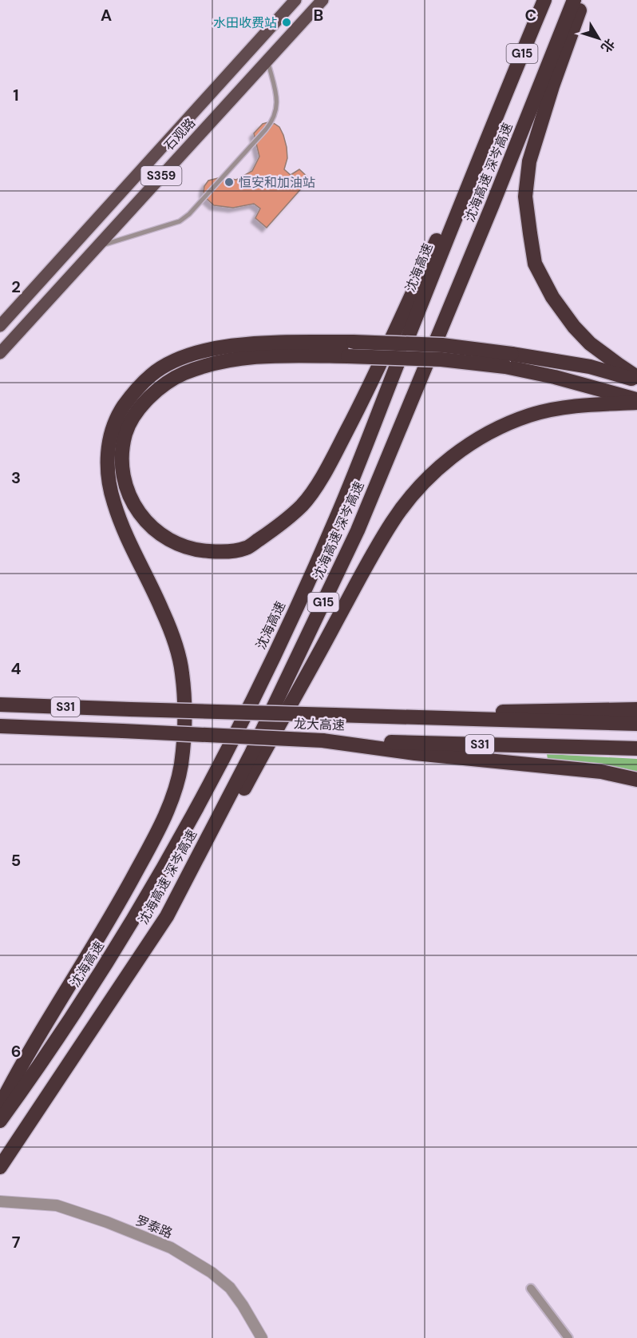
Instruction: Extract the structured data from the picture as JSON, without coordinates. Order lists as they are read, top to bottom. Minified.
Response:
{"streets":{"highway":["G15","沈海高速 深岑高速","沈海高速","S31","龙大高速"],"main road":["石观路","S359"],"street":["罗泰路"]},"crossings":[["沈海高速 深岑高速","沈海高速"]],"places":["水田收费站","恒安和加油站"],"north":"bottom right","grid":{"columns":["A","B","C"],"rows":["1","2","3","4","5","6","7"]}}
